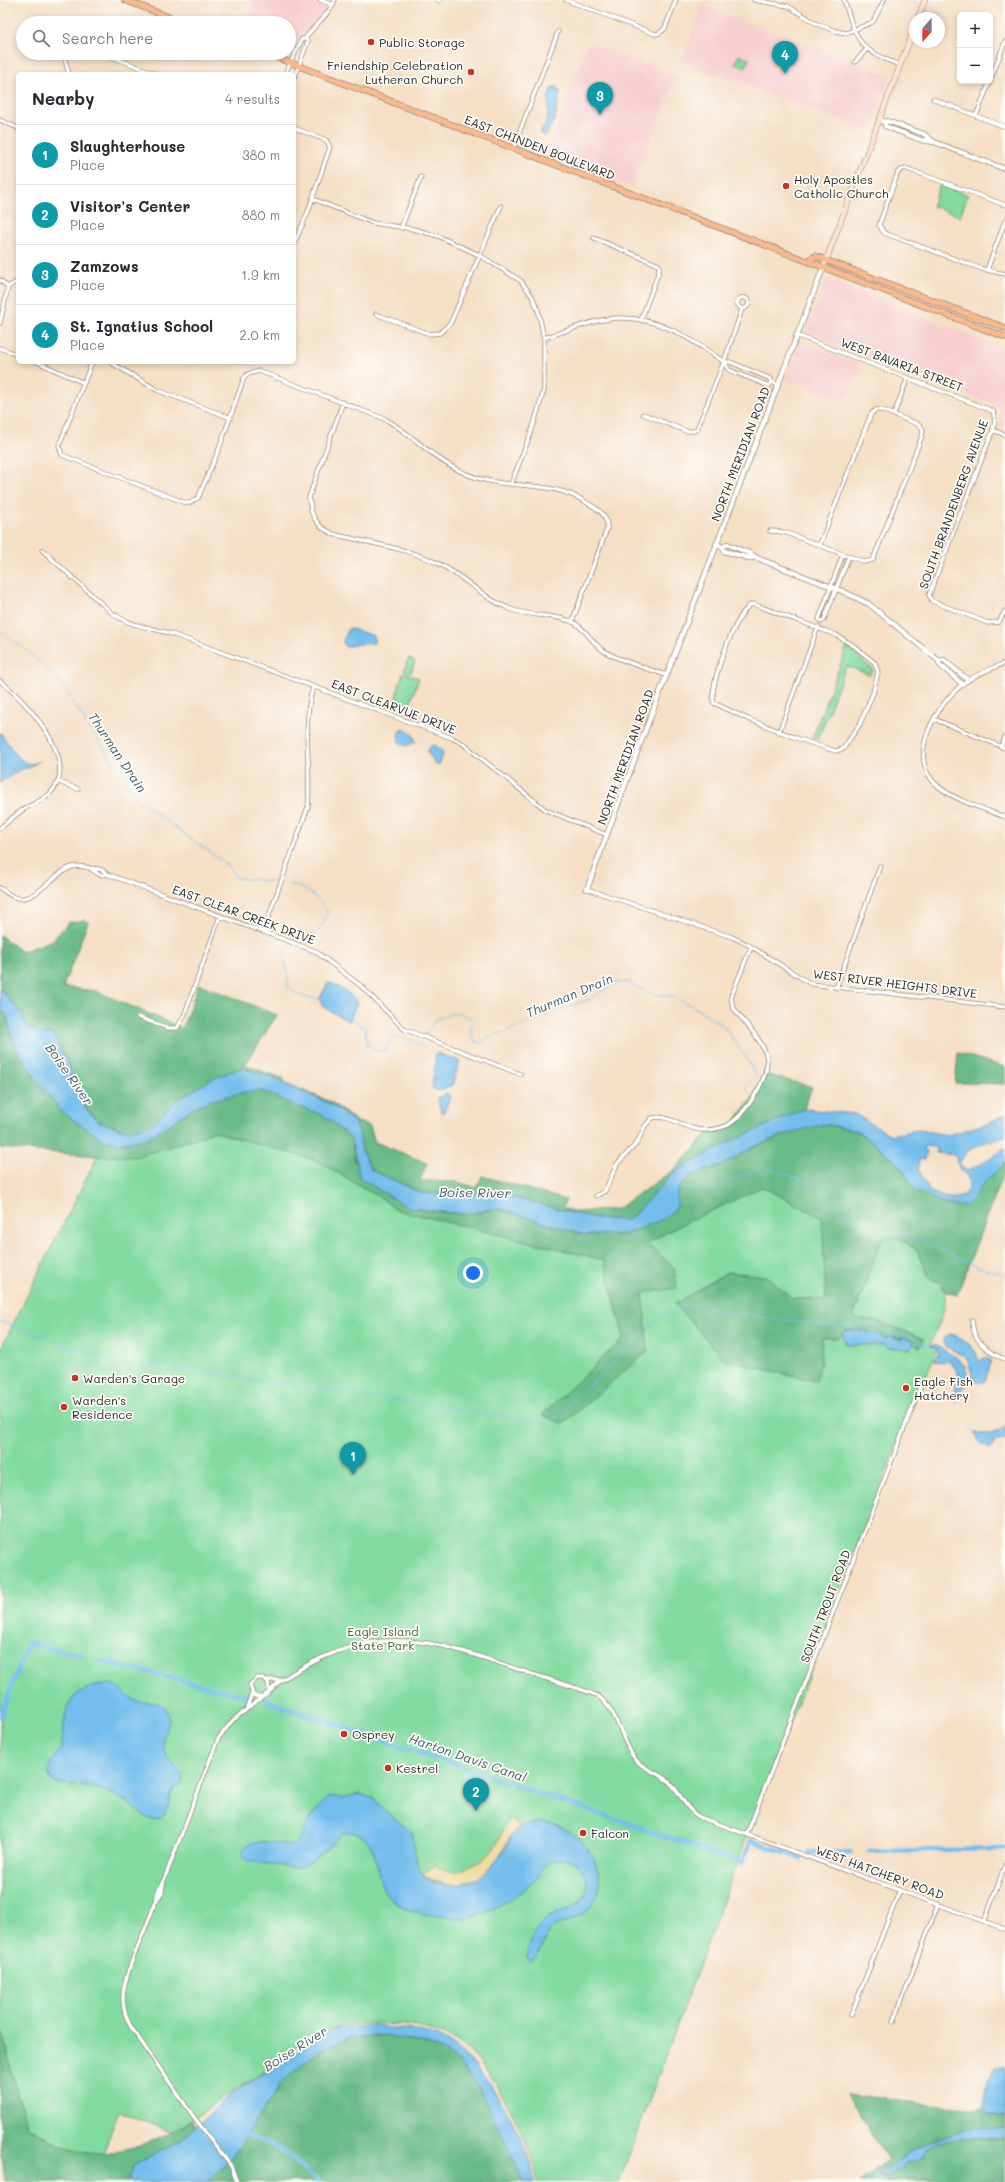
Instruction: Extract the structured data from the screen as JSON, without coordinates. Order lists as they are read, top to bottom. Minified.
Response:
{"streets":{"main road":["EAST CHINDEN BOULEVARD","NORTH MERIDIAN ROAD"],"street":["WEST BAVARIA STREET","SOUTH BRANDENBERG AVENUE","EAST CLEARVUE DRIVE","EAST CLEAR CREEK DRIVE","WEST RIVER HEIGHTS DRIVE","SOUTH TROUT ROAD","WEST HATCHERY ROAD"]},"crossings":[["EAST CHINDEN BOULEVARD","NORTH MERIDIAN ROAD"],["WEST BAVARIA STREET","NORTH MERIDIAN ROAD"],["WEST BAVARIA STREET","SOUTH BRANDENBERG AVENUE"],["NORTH MERIDIAN ROAD","EAST CLEARVUE DRIVE"],["NORTH MERIDIAN ROAD","WEST RIVER HEIGHTS DRIVE"],["SOUTH TROUT ROAD","WEST HATCHERY ROAD"]],"water":["Thurman Drain","Boise River","Harton Davis Canal"],"parks":["Eagle Island State Park"],"places":["Public Storage","Friendship Celebration Lutheran Church","Holy Apostles Catholic Church","Warden's Garage","Eagle Fish Hatchery","Warden's Residence","Osprey","Kestrel","Falcon"],"north":"bottom","page":{"map_buttons":["+","−"],"search":"Search here","pins":["4","3","1","2"],"heading":["Nearby","4 results"],"list":[{"mark":"1","name":"Slaughterhouse","note":"Place","value":"380 m"},{"mark":"2","name":"Visitor's Center","note":"Place","value":"880 m"},{"mark":"3","name":"Zamzows","note":"Place","value":"1.9 km"},{"mark":"4","name":"St. Ignatius School","note":"Place","value":"2.0 km"}]}}
